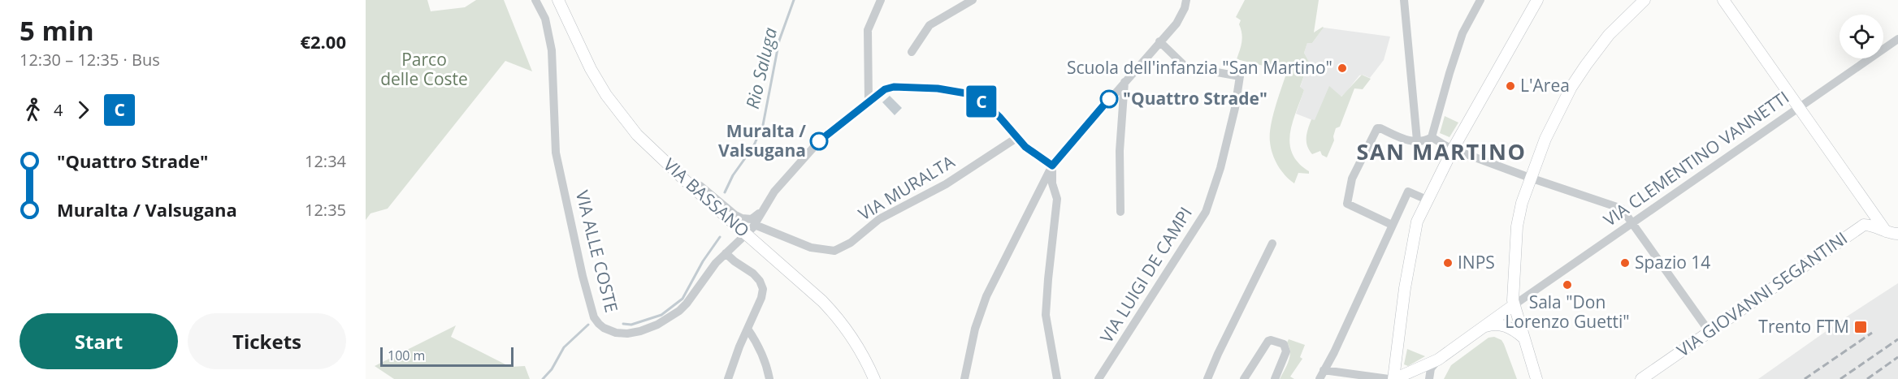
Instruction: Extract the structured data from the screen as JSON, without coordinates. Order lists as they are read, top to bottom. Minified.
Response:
{"streets":{"main road":["VIA BASSANO","VIA GIOVANNI SEGANTINI"],"street":["VIA CLEMENTINO VANNETTI","VIA MURALTA","VIA ALLE COSTE","VIA LUIGI DE CAMPI"]},"crossings":[["VIA BASSANO","VIA ALLE COSTE"]],"districts":["SAN MARTINO"],"water":["Rio Saluga"],"parks":["Parco delle Coste"],"places":{"other":["Scuola dell'infanzia \"San Martino\"","L'Area","\"Quattro Strade\"","Muralta / Valsugana","INPS","Spazio 14","Sala \"Don Lorenzo Guetti\""],"transit":["Trento FTM"]},"lines":["bus line C"],"scale_bar":"100 m","page":{"heading":["5 min","12:30 – 12:35 · Bus","€2.00"],"on_map":"C","legs":["4","C"],"list":[{"name":"\"Quattro Strade\"","value":"12:34"},{"name":"Muralta / Valsugana","value":"12:35"}],"buttons":["Start","Tickets"],"scale":"100 m"}}
